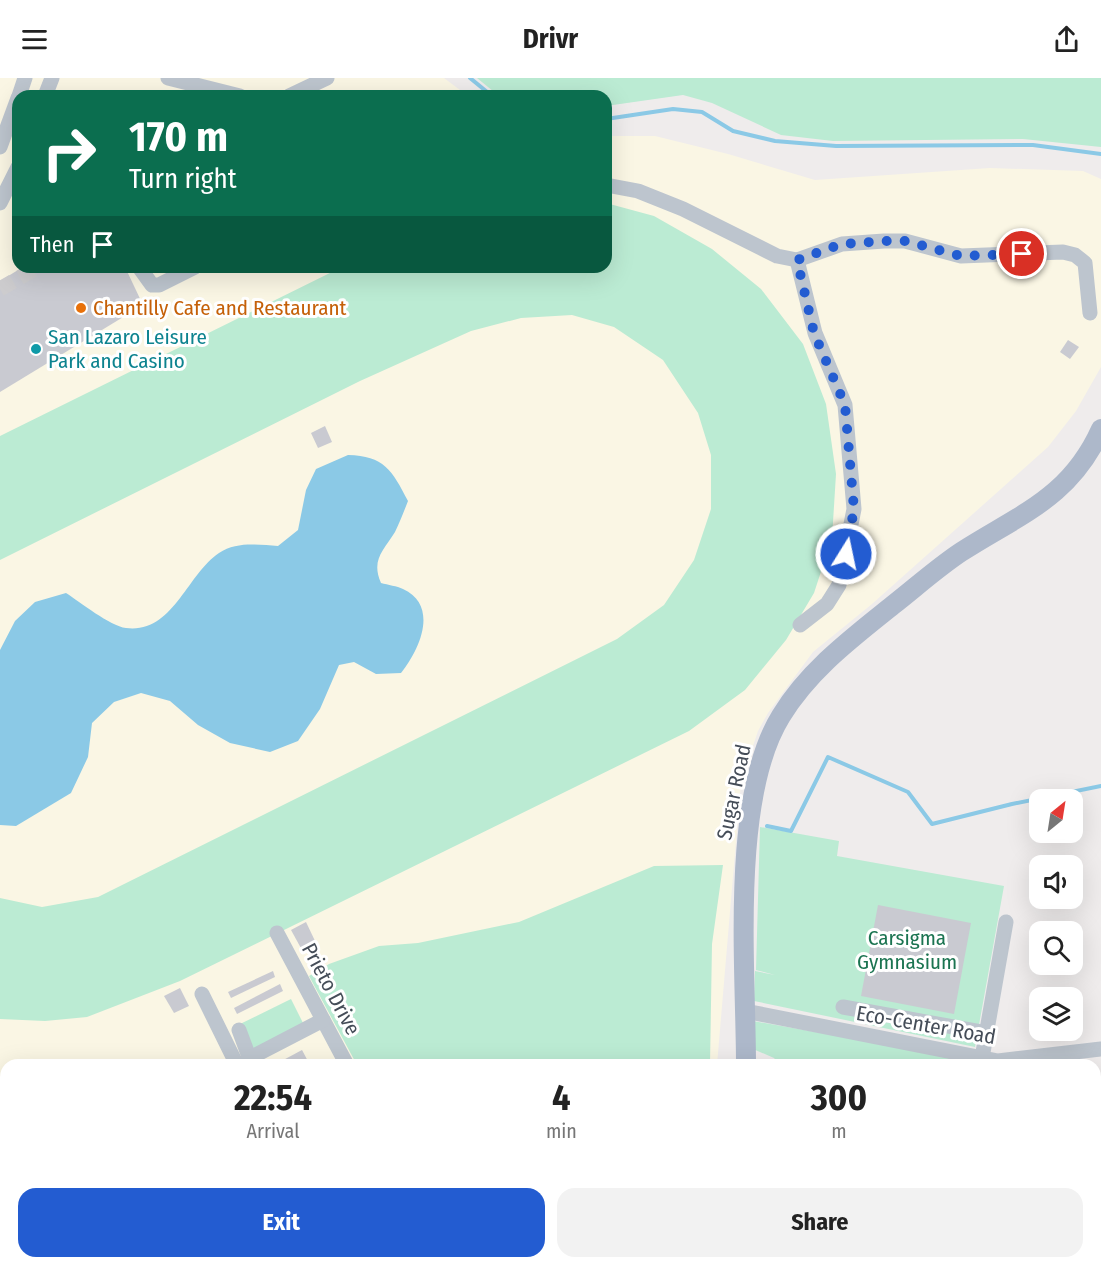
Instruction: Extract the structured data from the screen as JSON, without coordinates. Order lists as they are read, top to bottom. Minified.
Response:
{"streets":{"main road":["Sugar Road"],"street":["Prieto Drive","Eco-Center Road"]},"crossings":[["Sugar Road","Eco-Center Road"]],"parks":["Carsigma Gymnasium"],"places":["Chantilly Cafe and Restaurant","San Lazaro Leisure Park and Casino"],"north":"top right","page":{"header":"Drivr","turn":["170 m","Turn right"],"then":"Then","eta":["22:54","Arrival","4","min","300","m"],"buttons":["Exit","Share"]}}
